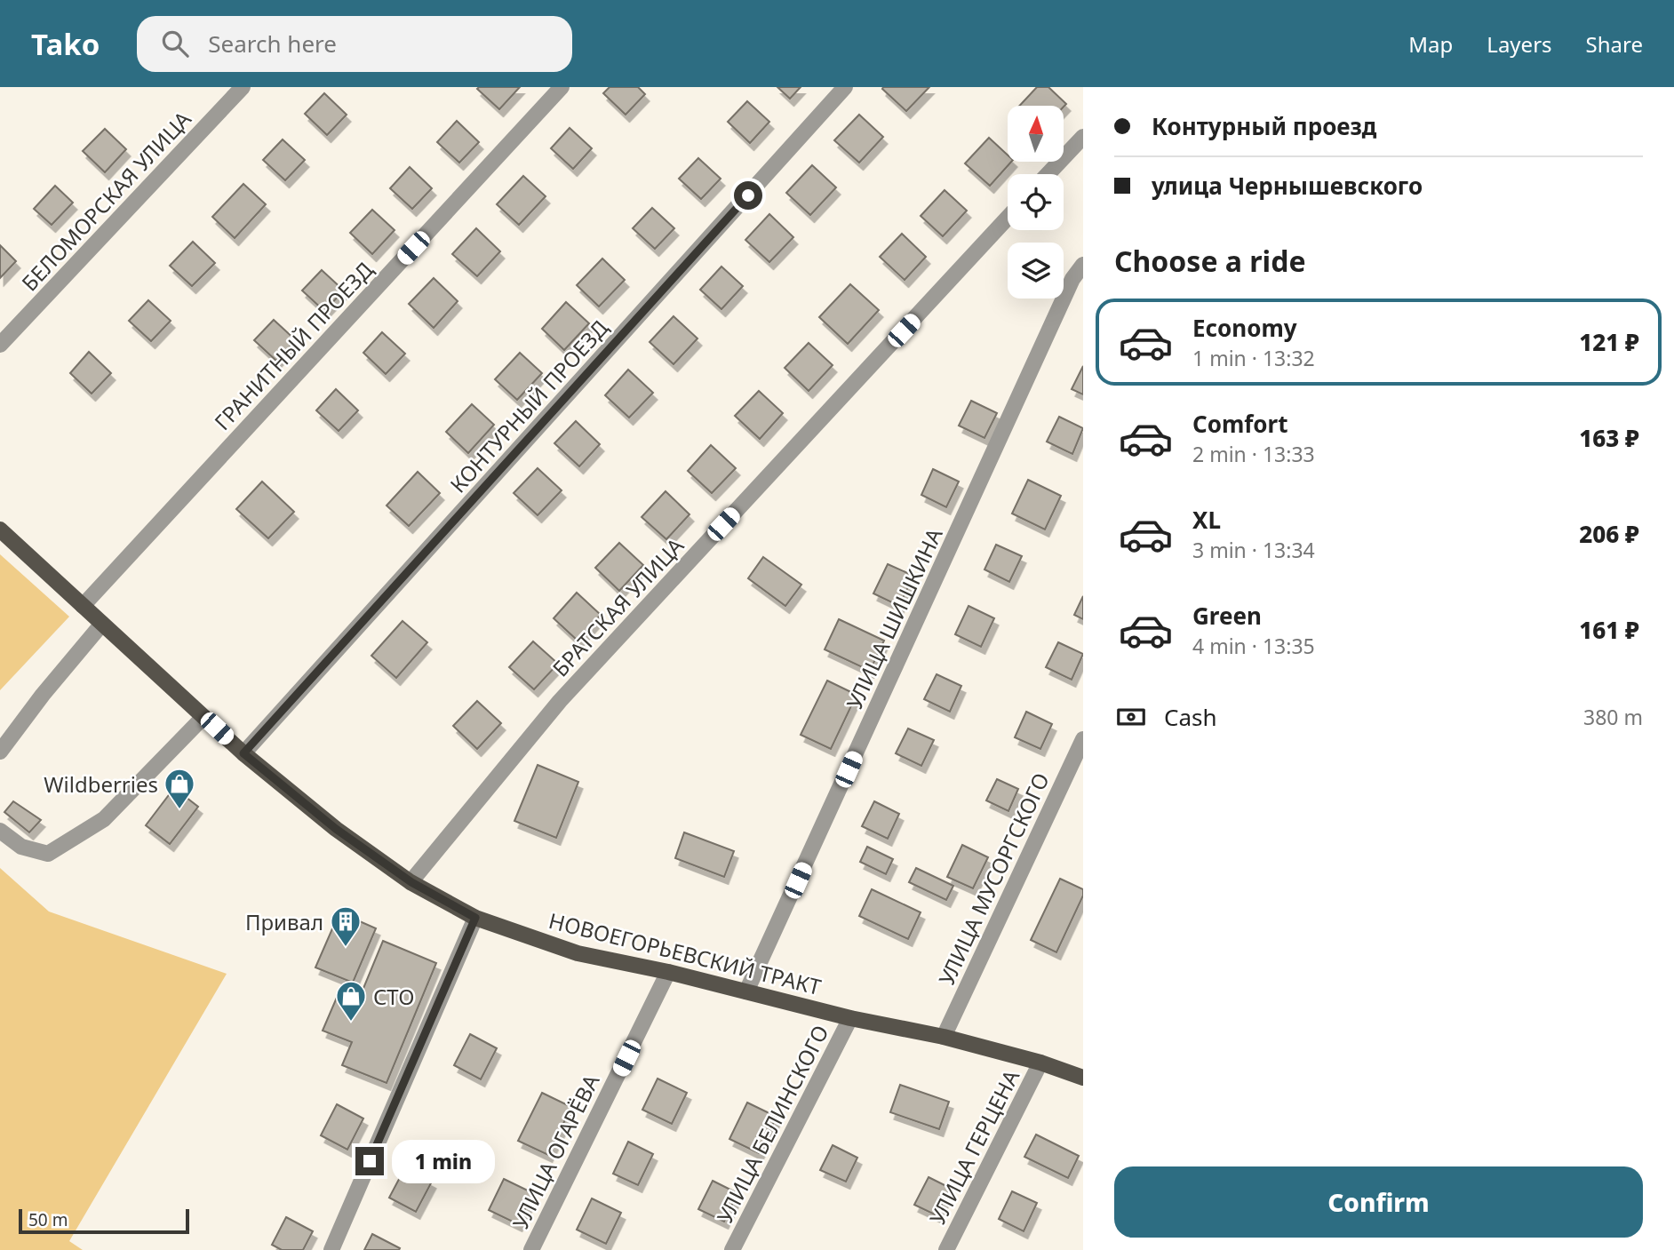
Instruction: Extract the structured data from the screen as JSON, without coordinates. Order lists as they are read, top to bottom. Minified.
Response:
{"streets":{"main road":["НОВОЕГОРЬЕВСКИЙ ТРАКТ"],"street":["БЕЛОМОРСКАЯ УЛИЦА","ГРАНИТНЫЙ ПРОЕЗД","КОНТУРНЫЙ ПРОЕЗД","БРАТСКАЯ УЛИЦА","УЛИЦА ШИШКИНА","УЛИЦА МУСОРГСКОГО","УЛИЦА БЕЛИНСКОГО","УЛИЦА ГЕРЦЕНА","УЛИЦА ОГАРЁВА"]},"crossings":[["ГРАНИТНЫЙ ПРОЕЗД","НОВОЕГОРЬЕВСКИЙ ТРАКТ"],["КОНТУРНЫЙ ПРОЕЗД","НОВОЕГОРЬЕВСКИЙ ТРАКТ"],["БРАТСКАЯ УЛИЦА","НОВОЕГОРЬЕВСКИЙ ТРАКТ"],["УЛИЦА ШИШКИНА","НОВОЕГОРЬЕВСКИЙ ТРАКТ"],["УЛИЦА МУСОРГСКОГО","НОВОЕГОРЬЕВСКИЙ ТРАКТ"],["НОВОЕГОРЬЕВСКИЙ ТРАКТ","УЛИЦА БЕЛИНСКОГО"],["НОВОЕГОРЬЕВСКИЙ ТРАКТ","УЛИЦА ГЕРЦЕНА"],["НОВОЕГОРЬЕВСКИЙ ТРАКТ","УЛИЦА ОГАРЁВА"]],"places":{"shop":["Wildberries","СТО"],"building":["Привал"]},"scale_bar":"50 m","north":"top","page":{"header":"Tako","search":"Search here","nav":["Map","Layers","Share"],"banner":["Контурный проезд","улица Чернышевского"],"heading":"Choose a ride","list":[{"name":"Economy","note":"1 min · 13:32","value":"121 ₽"},{"name":"Comfort","note":"2 min · 13:33","value":"163 ₽"},{"name":"XL","note":"3 min · 13:34","value":"206 ₽"},{"name":"Green","note":"4 min · 13:35","value":"161 ₽"}],"pay":["Cash","380 m"],"bubble":"1 min","buttons":"Confirm","scale":"50 m"}}
